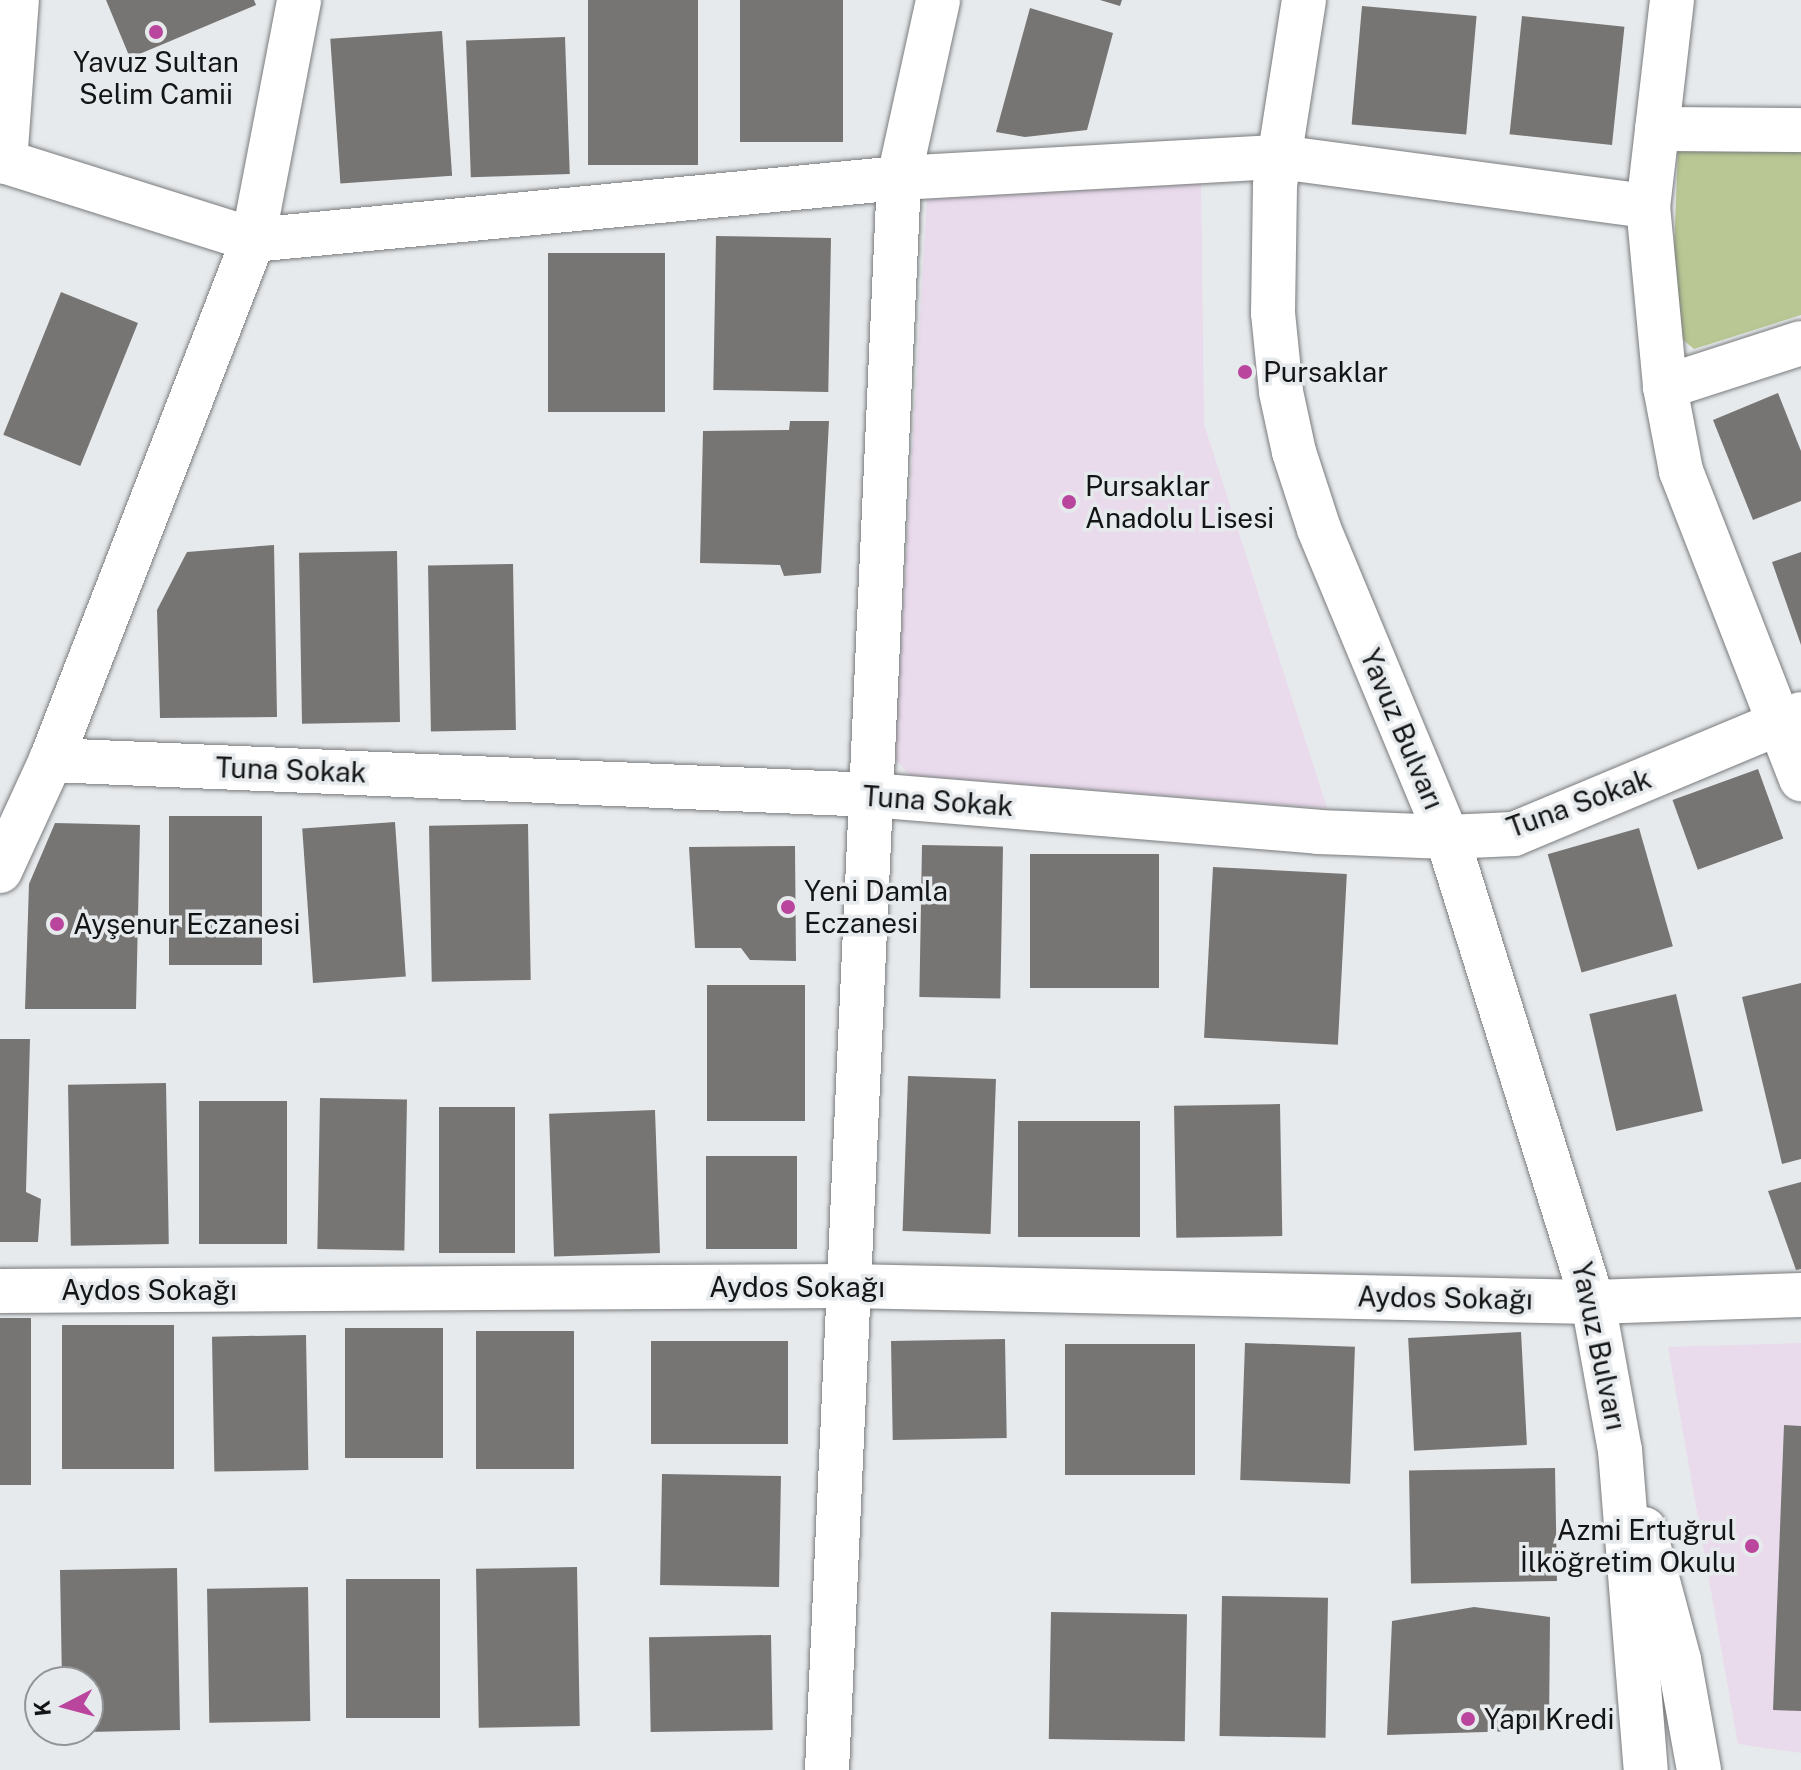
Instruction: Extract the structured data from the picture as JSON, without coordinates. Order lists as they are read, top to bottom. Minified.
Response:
{"streets":{"street":["Yavuz Bulvarı","Tuna Sokak","Aydos Sokağı"]},"crossings":[["Yavuz Bulvarı","Tuna Sokak"],["Yavuz Bulvarı","Aydos Sokağı"]],"places":["Yavuz Sultan Selim Camii","Pursaklar","Pursaklar Anadolu Lisesi","Yeni Damla Eczanesi","Ayşenur Eczanesi","Azmi Ertuğrul İlköğretim Okulu","Yapı Kredi"],"north":"left"}
